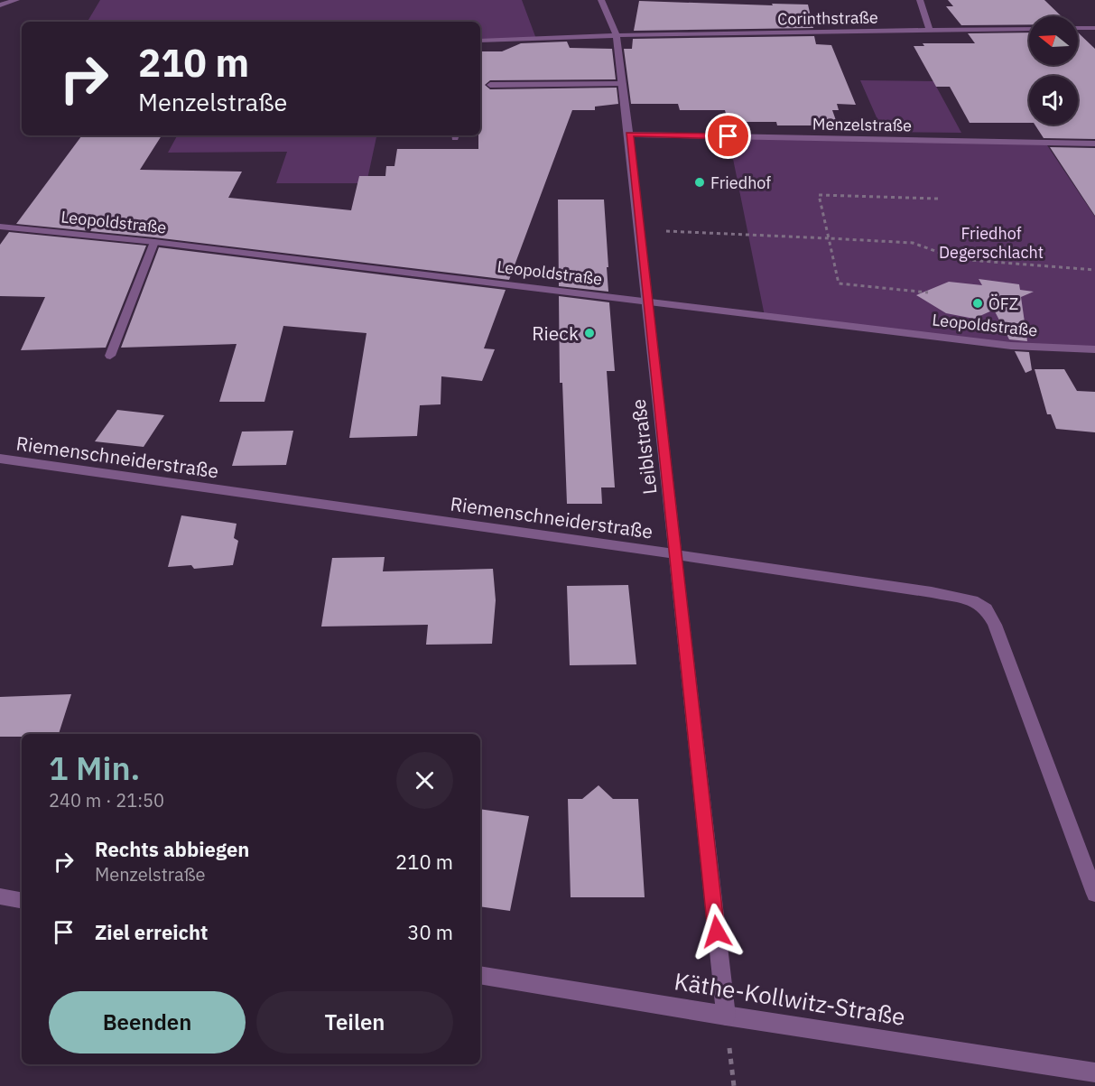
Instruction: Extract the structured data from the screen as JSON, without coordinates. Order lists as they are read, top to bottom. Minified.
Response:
{"streets":{"street":["Corinthstraße","Menzelstraße","Leopoldstraße","Leiblstraße","Riemenschneiderstraße","Käthe-Kollwitz-Straße"]},"crossings":[["Corinthstraße","Leiblstraße"],["Menzelstraße","Leiblstraße"],["Leopoldstraße","Leiblstraße"],["Leiblstraße","Riemenschneiderstraße"],["Leiblstraße","Käthe-Kollwitz-Straße"]],"parks":["Friedhof Degerschlacht"],"places":["Friedhof","ÖFZ","Rieck"],"north":"left","page":{"turn":["210 m","Menzelstraße"],"heading":["1 Min.","240 m · 21:50"],"list":[{"name":"Rechts abbiegen","note":"Menzelstraße","value":"210 m"},{"name":"Ziel erreicht","value":"30 m"}],"buttons":["Beenden","Teilen"]}}
